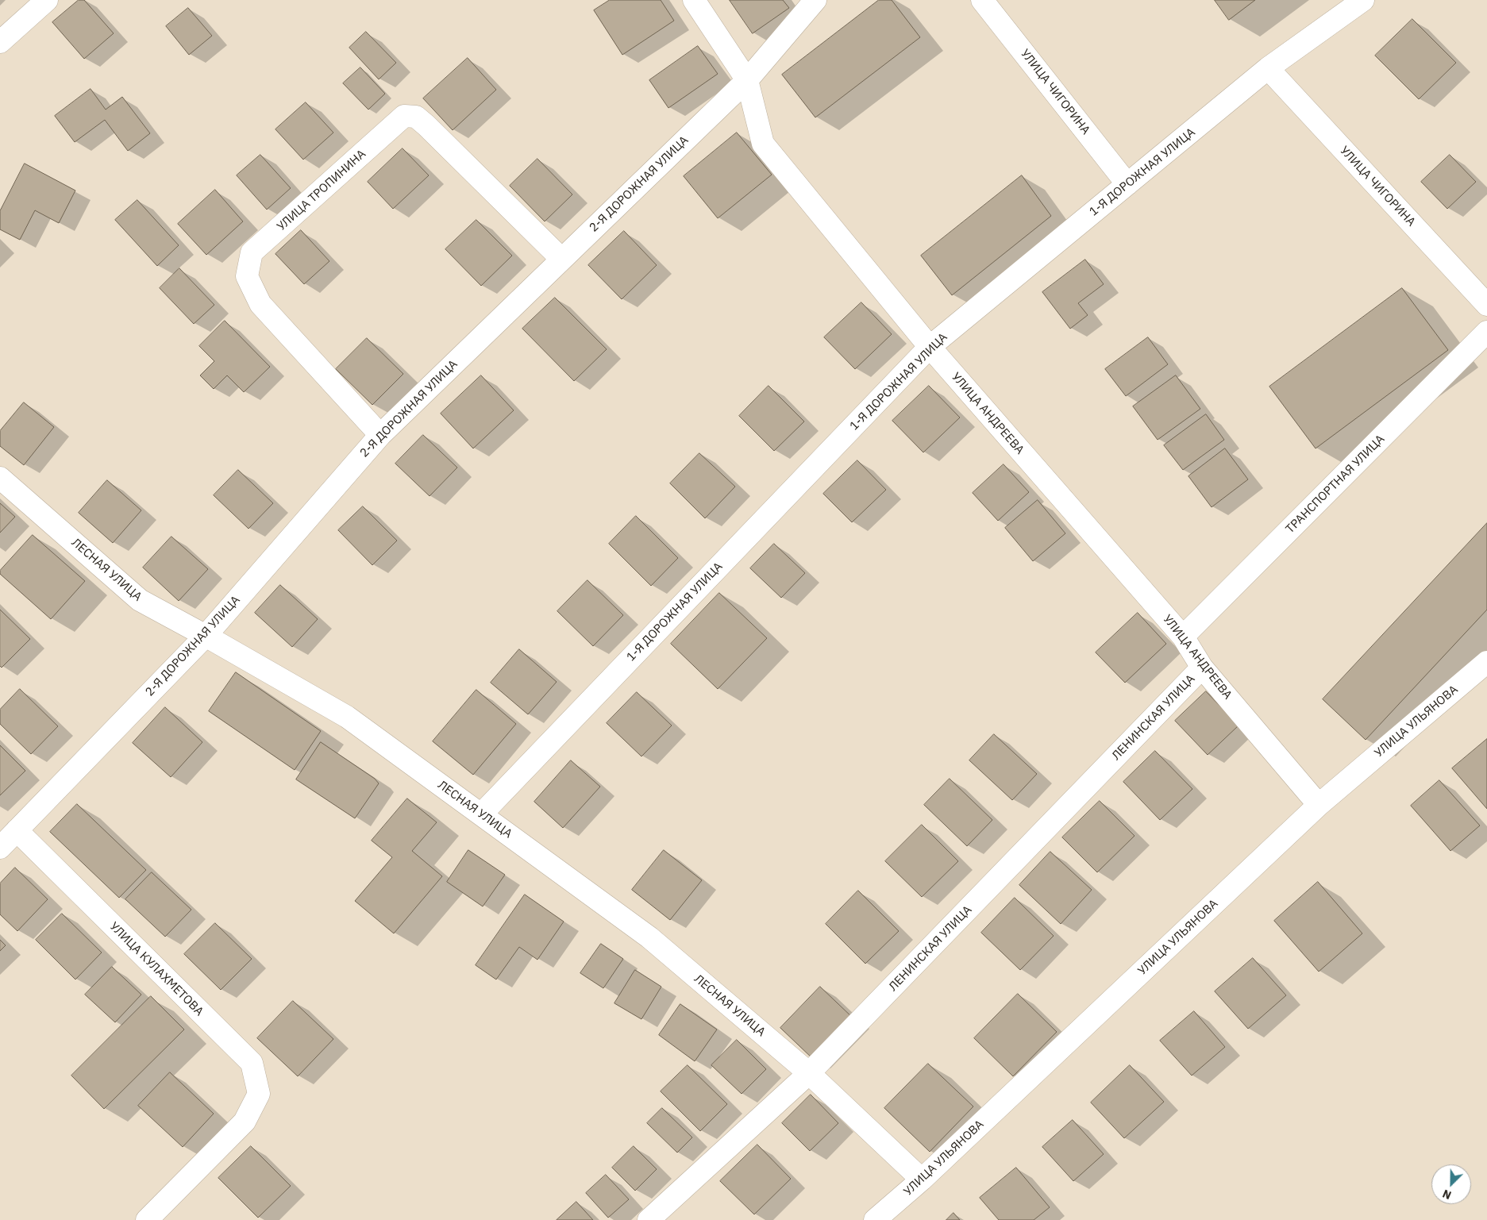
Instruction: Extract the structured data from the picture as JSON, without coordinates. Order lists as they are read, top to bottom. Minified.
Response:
{"streets":{"street":["УЛИЦА ЧИГОРИНА","1-Я ДОРОЖНАЯ УЛИЦА","2-Я ДОРОЖНАЯ УЛИЦА","УЛИЦА ТРОПИНИНА","УЛИЦА АНДРЕЕВА","ТРАНСПОРТНАЯ УЛИЦА","ЛЕСНАЯ УЛИЦА","ЛЕНИНСКАЯ УЛИЦА","УЛИЦА УЛЬЯНОВА","УЛИЦА КУЛАХМЕТОВА"]},"crossings":[["УЛИЦА ЧИГОРИНА","1-Я ДОРОЖНАЯ УЛИЦА"],["1-Я ДОРОЖНАЯ УЛИЦА","УЛИЦА АНДРЕЕВА"],["1-Я ДОРОЖНАЯ УЛИЦА","ЛЕСНАЯ УЛИЦА"],["2-Я ДОРОЖНАЯ УЛИЦА","УЛИЦА ТРОПИНИНА"],["2-Я ДОРОЖНАЯ УЛИЦА","УЛИЦА АНДРЕЕВА"],["2-Я ДОРОЖНАЯ УЛИЦА","ЛЕСНАЯ УЛИЦА"],["2-Я ДОРОЖНАЯ УЛИЦА","УЛИЦА КУЛАХМЕТОВА"],["УЛИЦА АНДРЕЕВА","ТРАНСПОРТНАЯ УЛИЦА"],["УЛИЦА АНДРЕЕВА","ЛЕНИНСКАЯ УЛИЦА"],["УЛИЦА АНДРЕЕВА","УЛИЦА УЛЬЯНОВА"],["ЛЕСНАЯ УЛИЦА","ЛЕНИНСКАЯ УЛИЦА"],["ЛЕСНАЯ УЛИЦА","УЛИЦА УЛЬЯНОВА"]],"north":"bottom left"}
